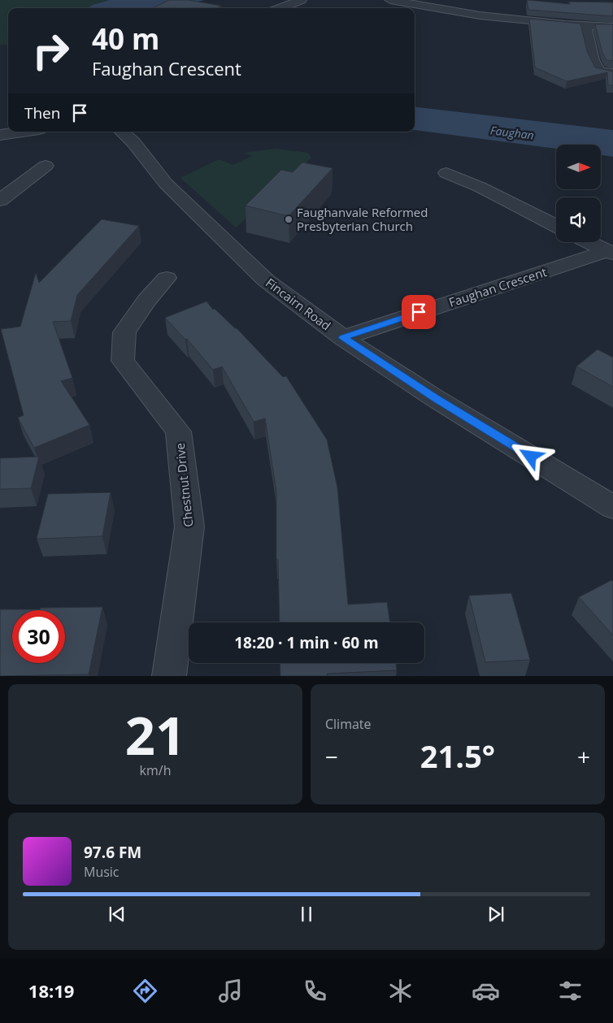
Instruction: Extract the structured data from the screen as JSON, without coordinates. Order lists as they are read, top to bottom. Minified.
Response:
{"streets":{"street":["Faughan Crescent","Fincairn Road","Chestnut Drive"]},"crossings":[["Faughan Crescent","Fincairn Road"]],"water":["Faughan"],"places":["Faughanvale Reformed Presbyterian Church"],"north":"right","page":{"turn":["40 m","Faughan Crescent"],"then":"Then","limit":"30","trip":"18:20 · 1 min · 60 m","tile":[["21","km/h"],"Climate"],"heat":["−","21.5°","+"],"song":["97.6 FM","Music"],"tabs":"18:19"}}
